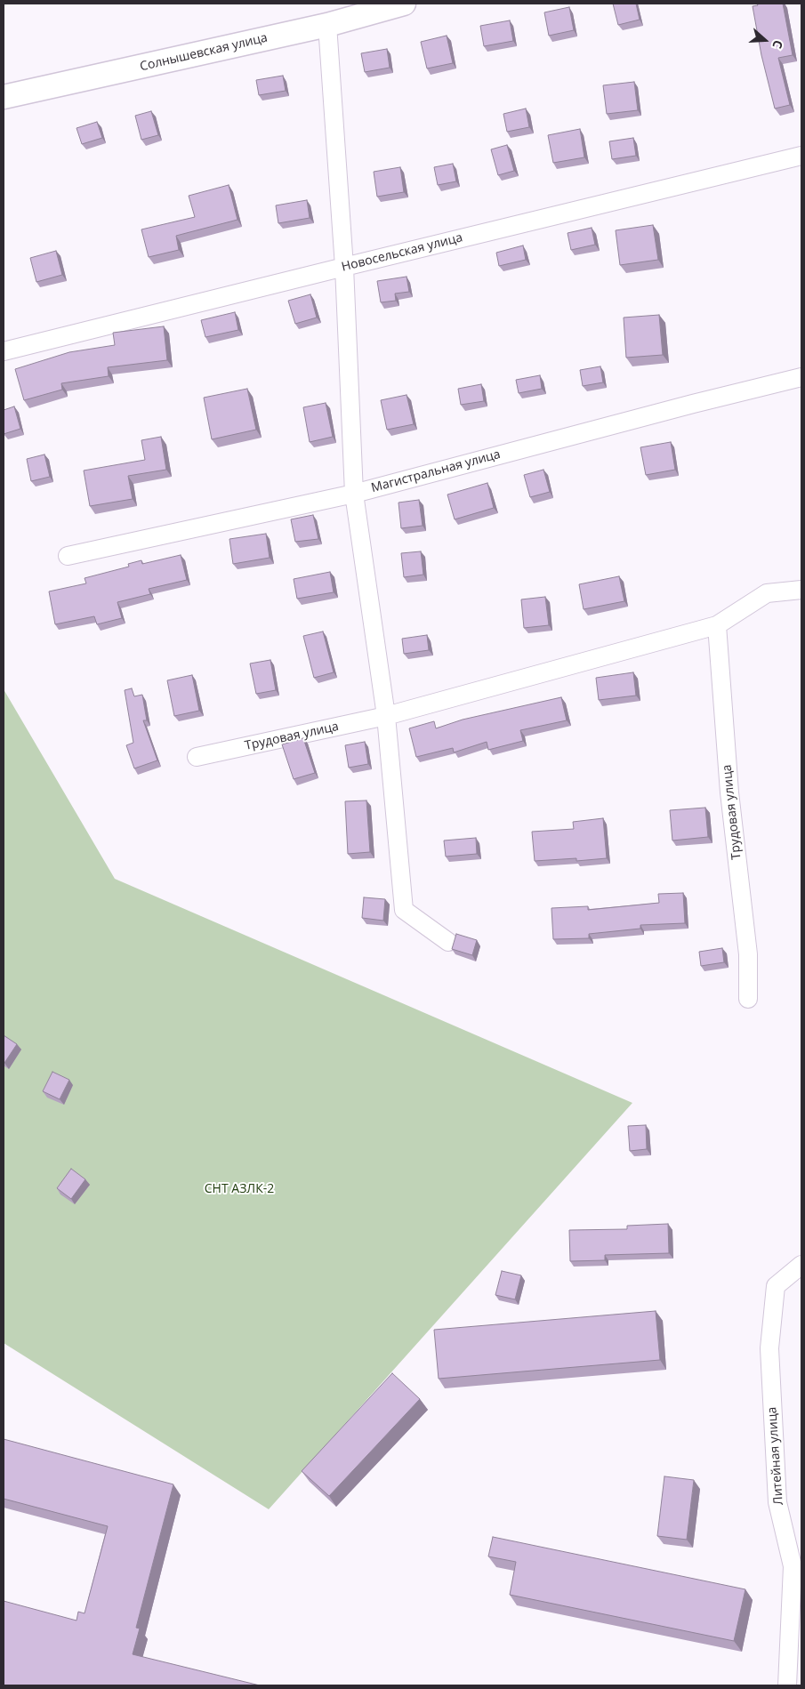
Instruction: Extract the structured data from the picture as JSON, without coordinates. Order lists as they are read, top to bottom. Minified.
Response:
{"streets":{"street":["Солнышевская улица","Новосельская улица","Магистральная улица","Трудовая улица","Литейная улица"]},"parks":["СНТ АЗЛК-2"],"north":"right"}
